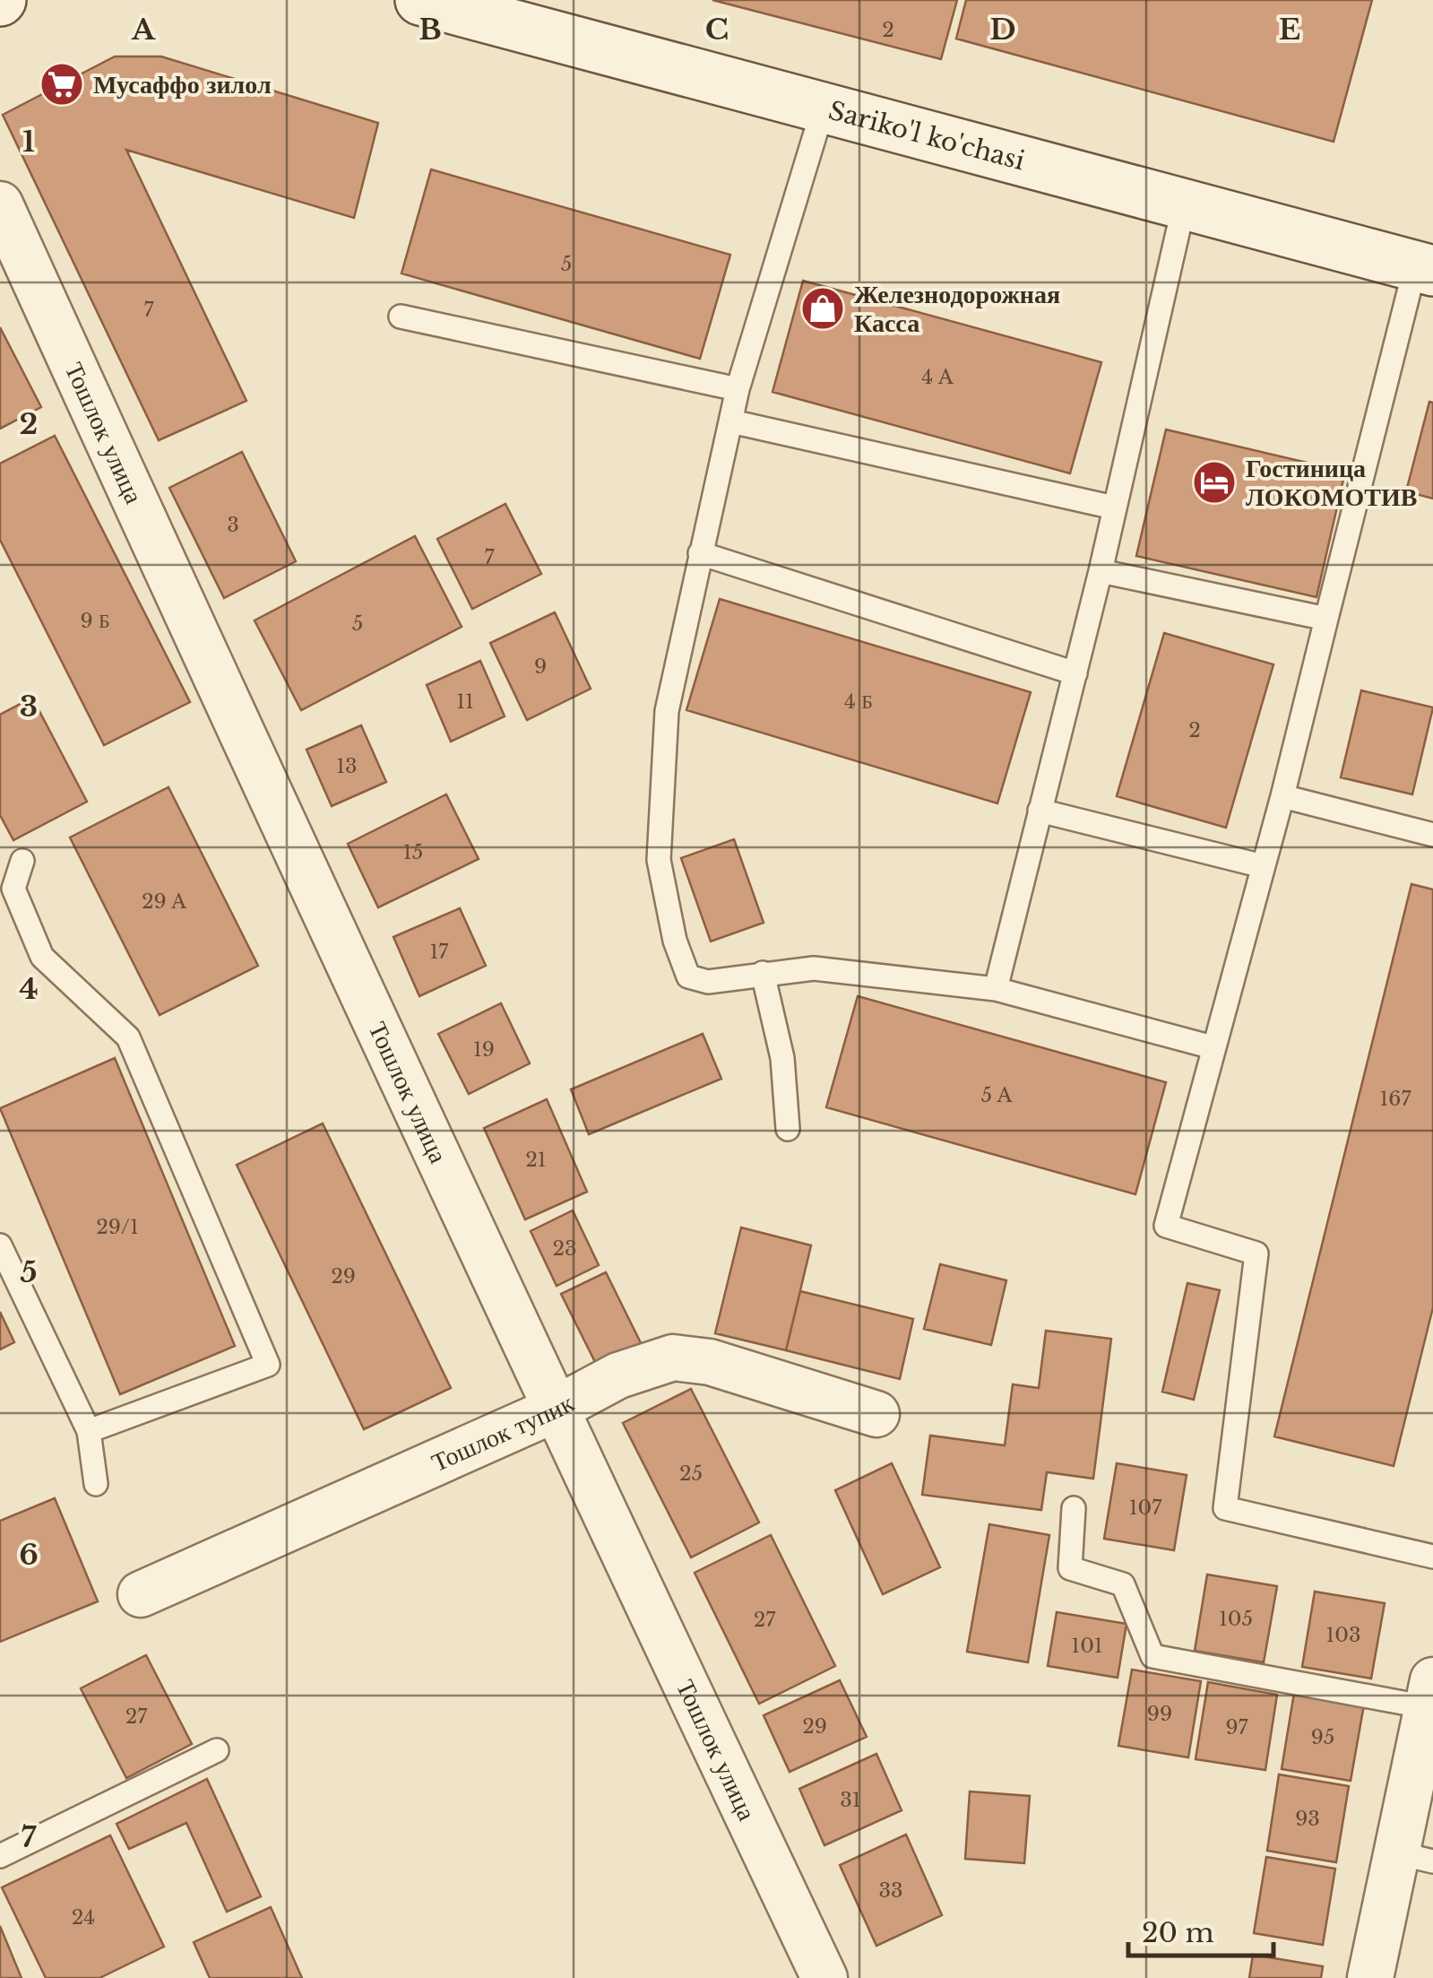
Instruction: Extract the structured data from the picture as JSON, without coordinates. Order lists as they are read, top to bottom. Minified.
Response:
{"streets":{"main road":["Sariko'l ko'chasi"],"street":["Тошлок улица","Тошлок тупик"]},"crossings":[["Тошлок улица","Тошлок тупик"]],"places":{"supermarket":["Мусаффо зилол"],"shop":["Железнодорожная Касса"],"hotel":["Гостиница ЛОКОМОТИВ"]},"house_numbers":["2","5","7","4 A","3","7","9 Б","5","9","11","4 Б","2","13","15","29 A","17","19","5 A","167","21","29/1","23","29","25","107","105","27","103","101","99","27","29","97","95","31","93","33","24"],"scale_bar":"20 m","grid":{"columns":["A","B","C","D","E"],"rows":["1","2","3","4","5","6","7"]}}
